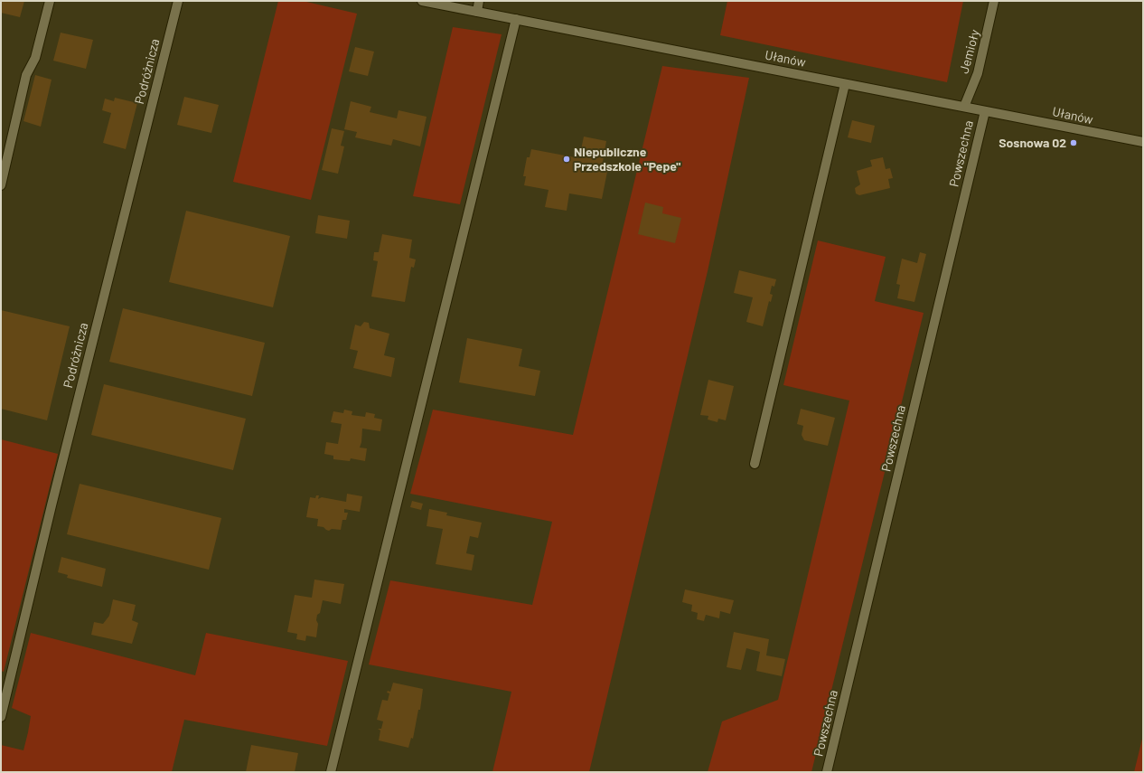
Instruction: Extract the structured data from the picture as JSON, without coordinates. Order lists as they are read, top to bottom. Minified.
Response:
{"streets":{"street":["Jemioły","Ułanów","Podróżnicza","Powszechna"]},"crossings":[["Jemioły","Ułanów"],["Ułanów","Powszechna"]],"places":["Sosnowa 02","Niepubliczne Przedszkole \"Pepe\""]}
